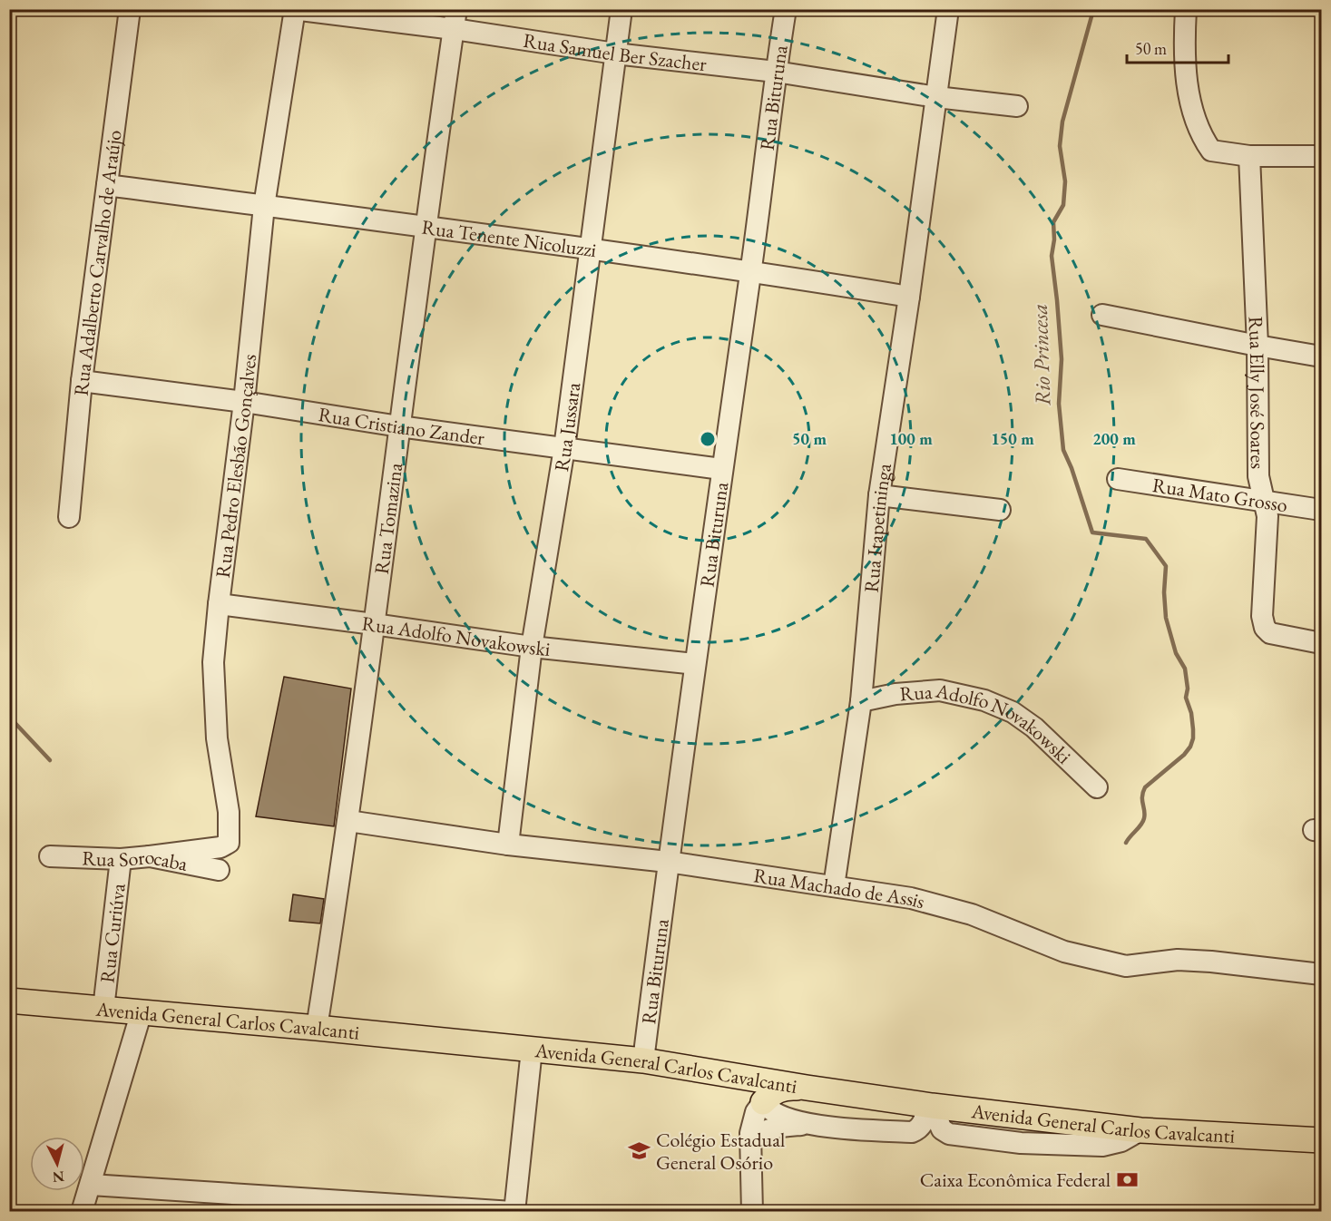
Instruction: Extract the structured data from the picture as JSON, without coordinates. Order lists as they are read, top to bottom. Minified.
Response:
{"streets":{"main road":["Avenida General Carlos Cavalcanti"],"street":["Rua Samuel Ber Szacher","Rua Bituruna","Rua Tenente Nicoluzzi","Rua Adalberto Carvalho de Araújo","Rua Elly José Soares","Rua Cristiano Zander","Rua Jussara","Rua Pedro Elesbão Gonçalves","Rua Mato Grosso","Rua Tomazina","Rua Itapetininga","Rua Adolfo Novakowski","Rua Sorocaba","Rua Machado de Assis","Rua Curiúva"]},"crossings":[["Rua Samuel Ber Szacher","Rua Bituruna"],["Rua Samuel Ber Szacher","Rua Jussara"],["Rua Samuel Ber Szacher","Rua Pedro Elesbão Gonçalves"],["Rua Samuel Ber Szacher","Rua Tomazina"],["Rua Samuel Ber Szacher","Rua Itapetininga"],["Rua Bituruna","Rua Tenente Nicoluzzi"],["Rua Bituruna","Rua Cristiano Zander"],["Rua Bituruna","Rua Adolfo Novakowski"],["Rua Bituruna","Rua Machado de Assis"],["Rua Bituruna","Avenida General Carlos Cavalcanti"],["Rua Tenente Nicoluzzi","Rua Adalberto Carvalho de Araújo"],["Rua Tenente Nicoluzzi","Rua Jussara"],["Rua Tenente Nicoluzzi","Rua Pedro Elesbão Gonçalves"],["Rua Tenente Nicoluzzi","Rua Tomazina"],["Rua Tenente Nicoluzzi","Rua Itapetininga"],["Rua Adalberto Carvalho de Araújo","Rua Cristiano Zander"],["Rua Elly José Soares","Rua Mato Grosso"],["Rua Cristiano Zander","Rua Jussara"],["Rua Cristiano Zander","Rua Pedro Elesbão Gonçalves"],["Rua Cristiano Zander","Rua Tomazina"],["Rua Jussara","Rua Adolfo Novakowski"],["Rua Jussara","Rua Machado de Assis"],["Rua Pedro Elesbão Gonçalves","Rua Adolfo Novakowski"],["Rua Pedro Elesbão Gonçalves","Rua Sorocaba"],["Rua Tomazina","Rua Adolfo Novakowski"],["Rua Tomazina","Rua Machado de Assis"],["Rua Tomazina","Avenida General Carlos Cavalcanti"],["Rua Itapetininga","Rua Adolfo Novakowski"],["Rua Itapetininga","Rua Machado de Assis"],["Rua Sorocaba","Rua Curiúva"],["Rua Curiúva","Avenida General Carlos Cavalcanti"]],"water":["Rio Princesa"],"places":{"school or university":["Colégio Estadual General Osório"],"bank":["Caixa Econômica Federal"]},"scale_bar":"50 m","north":"bottom","rings":["50 m","100 m","150 m","200 m"]}
